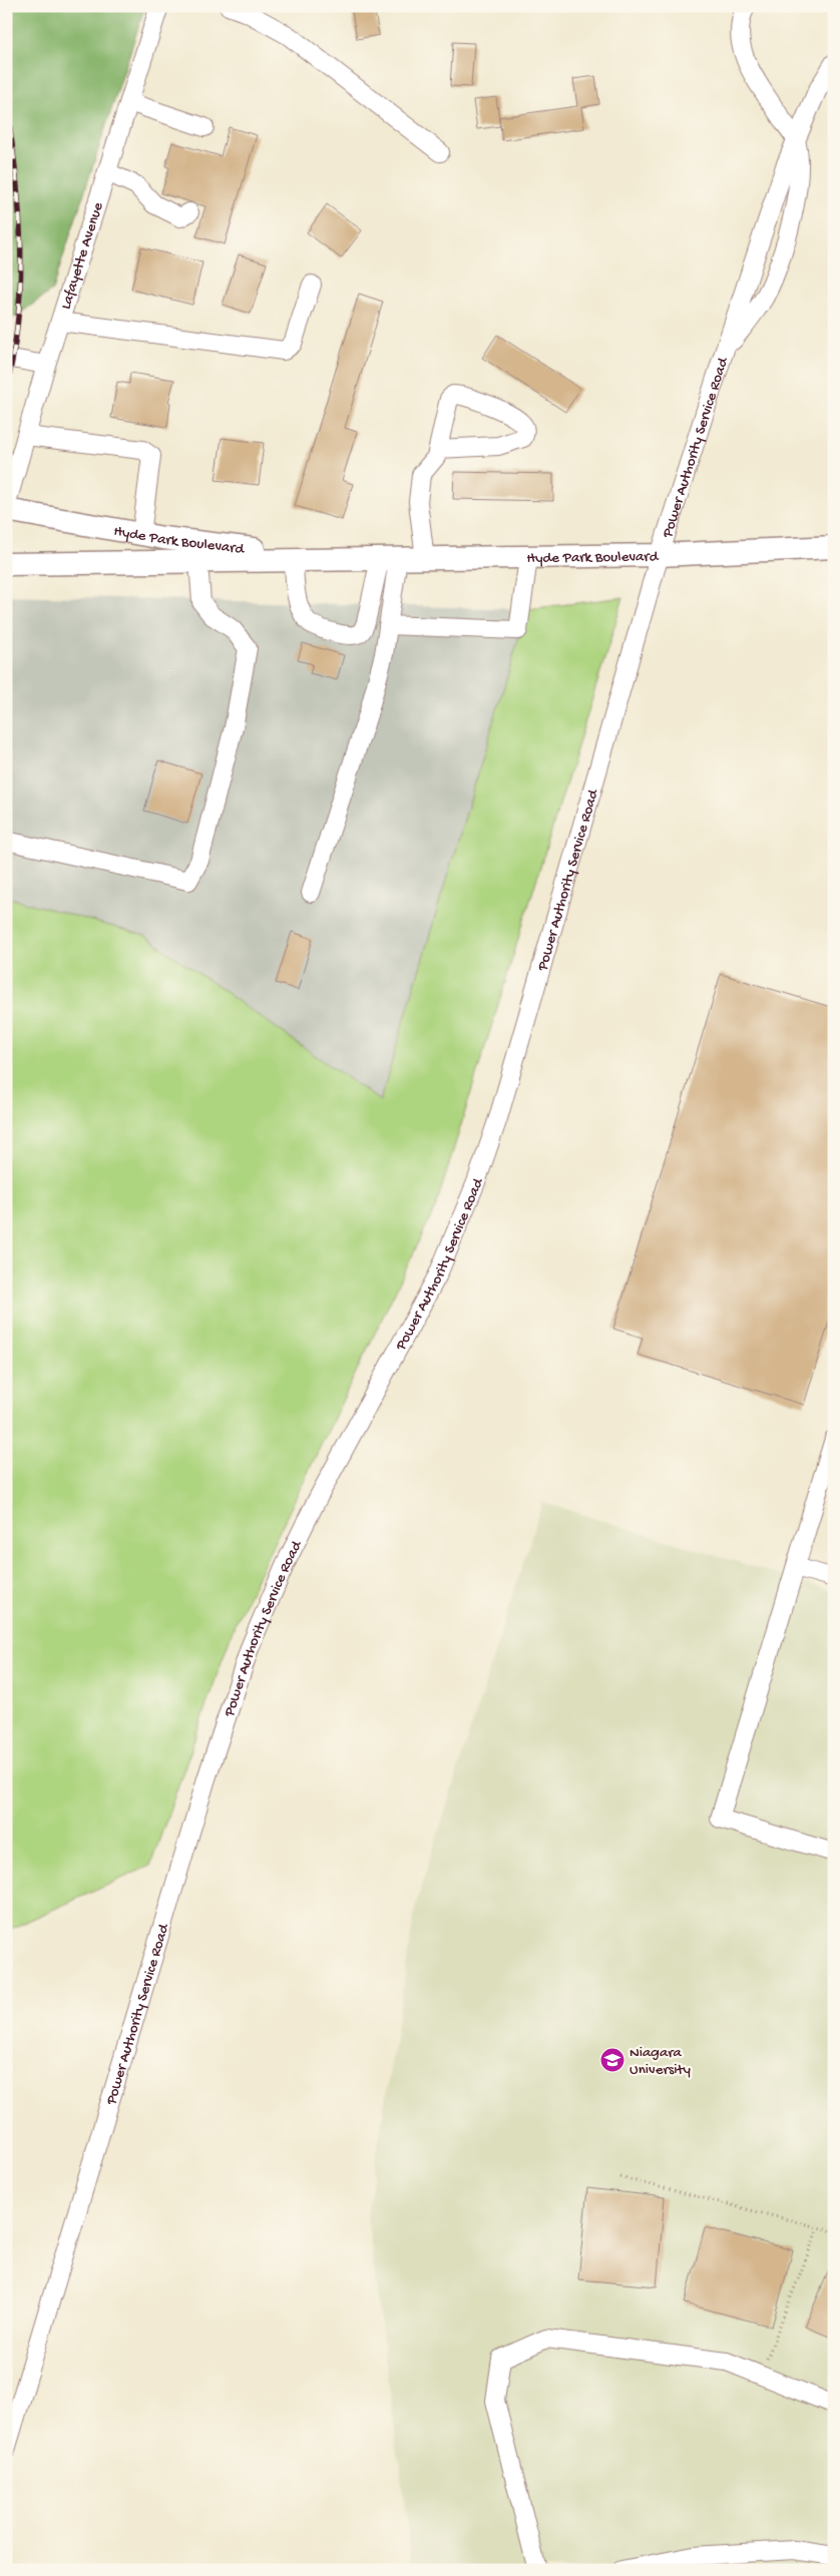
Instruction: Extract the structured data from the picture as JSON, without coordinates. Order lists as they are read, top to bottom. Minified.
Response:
{"streets":{"main road":["Hyde Park Boulevard"],"street":["Lafayette Avenue","Power Authority Service Road"]},"crossings":[["Lafayette Avenue","Hyde Park Boulevard"],["Power Authority Service Road","Hyde Park Boulevard"]],"places":{"school or university":["Niagara University"]}}
